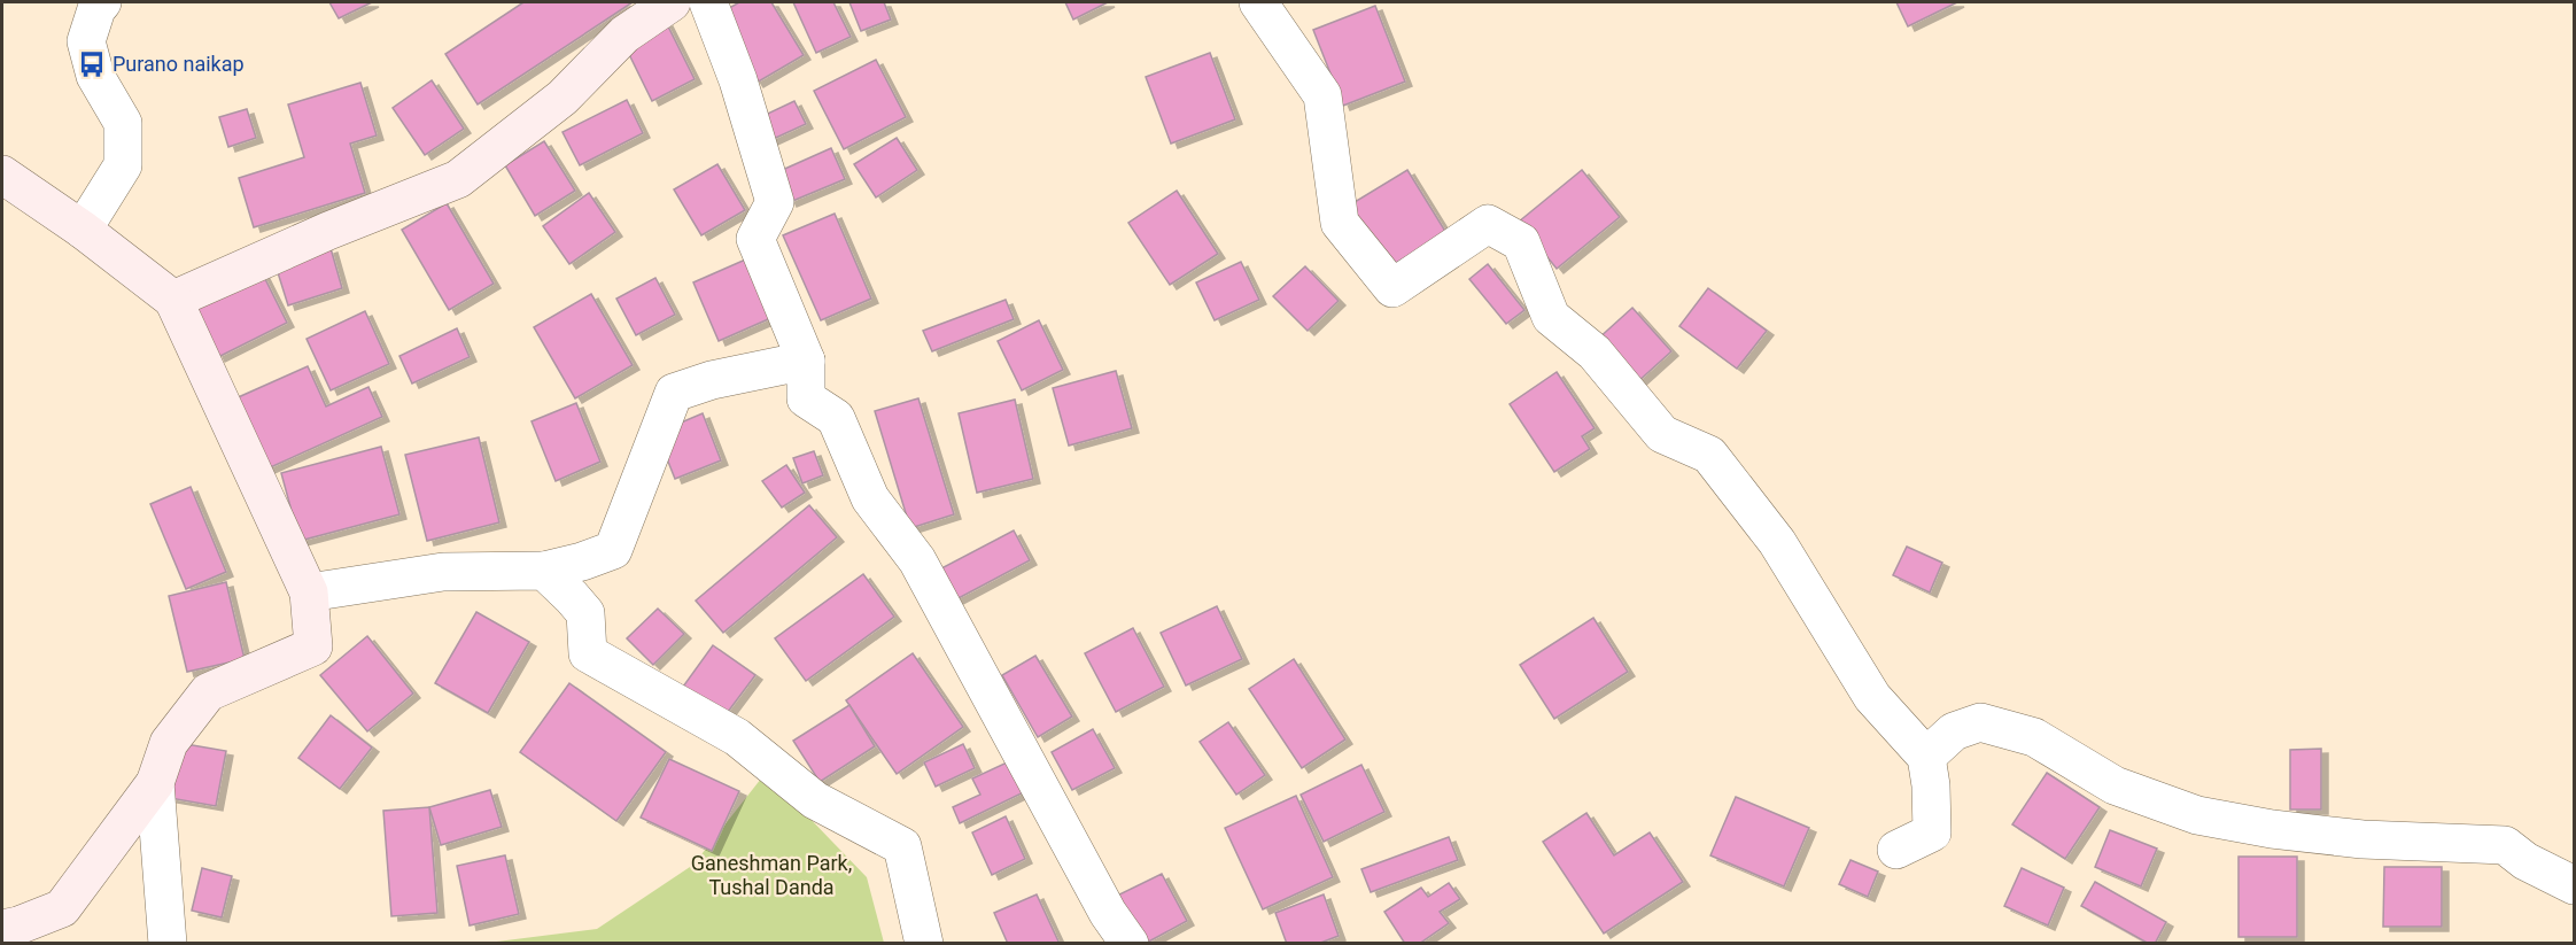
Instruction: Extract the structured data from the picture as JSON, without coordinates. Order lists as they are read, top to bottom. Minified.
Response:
{"parks":["Ganeshman Park, Tushal Danda"],"places":{"bus stop":["Purano naikap"]}}
